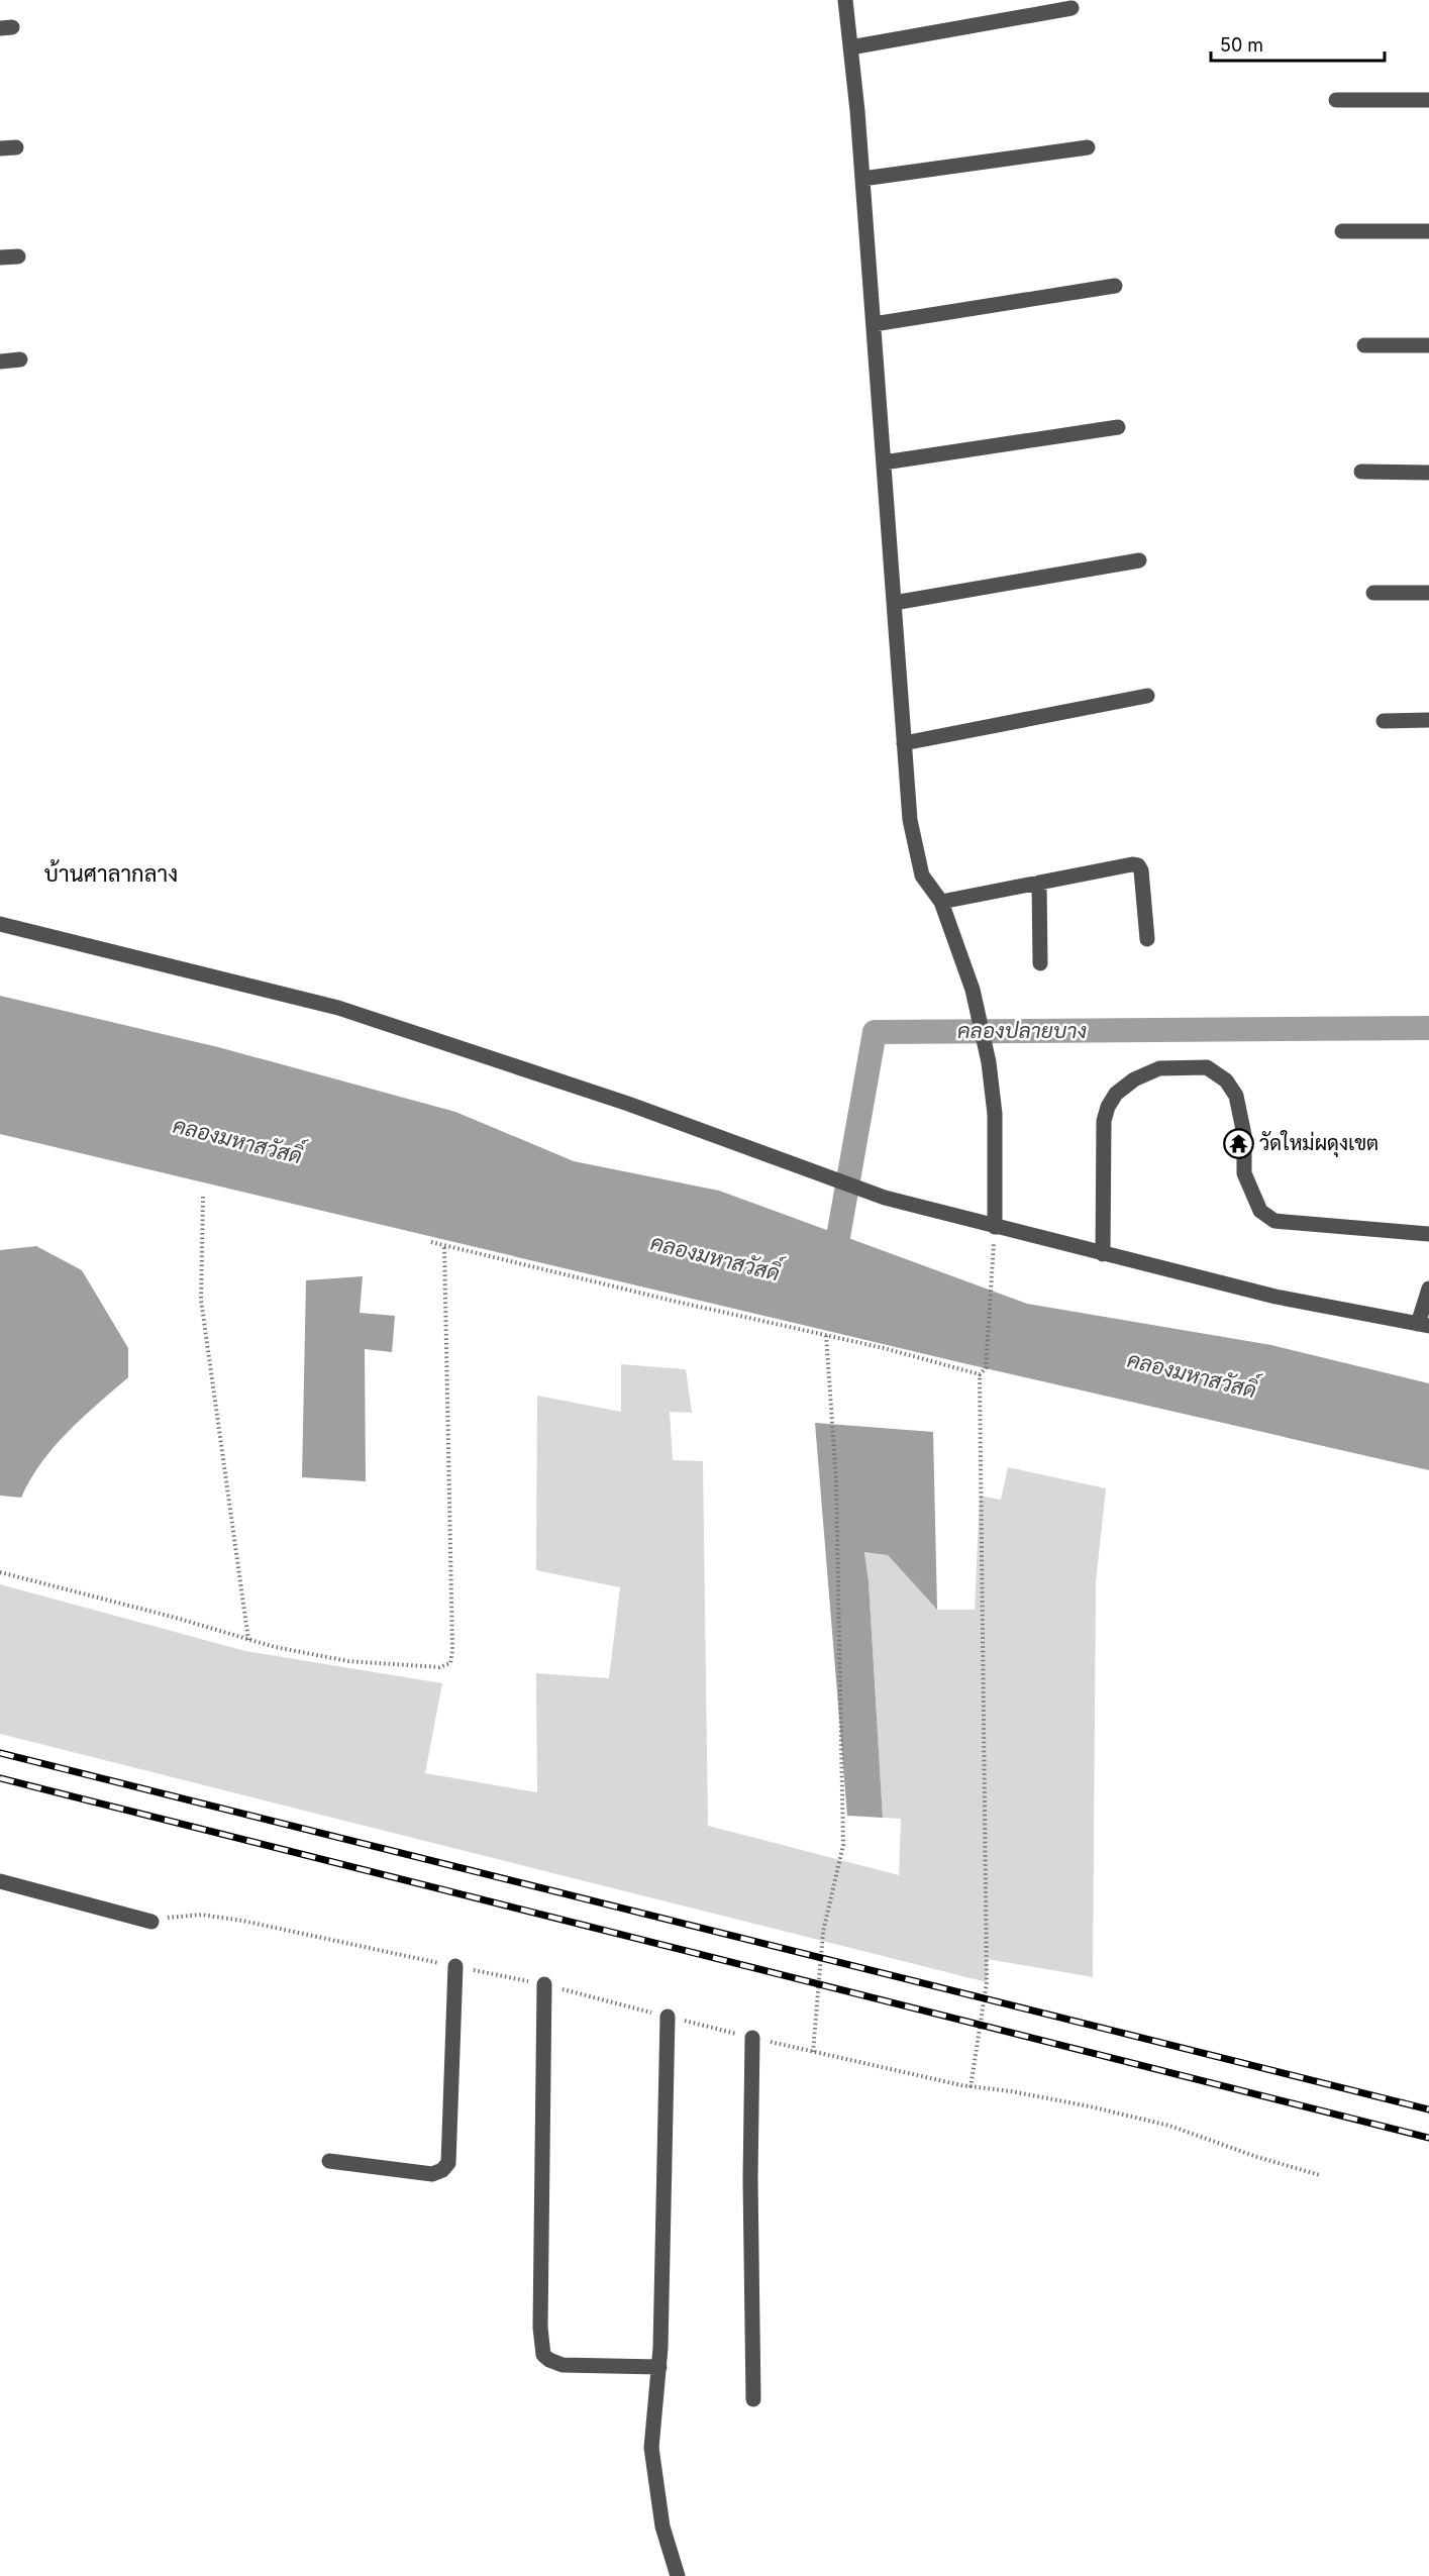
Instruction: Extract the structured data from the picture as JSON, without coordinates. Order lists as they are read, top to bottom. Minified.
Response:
{"districts":["บ้านศาลากลาง"],"water":["คลองปลายบาง","คลองมหาสวัสดิ์"],"places":{"temple":["วัดใหม่ผดุงเขต"]},"scale_bar":"50 m"}
